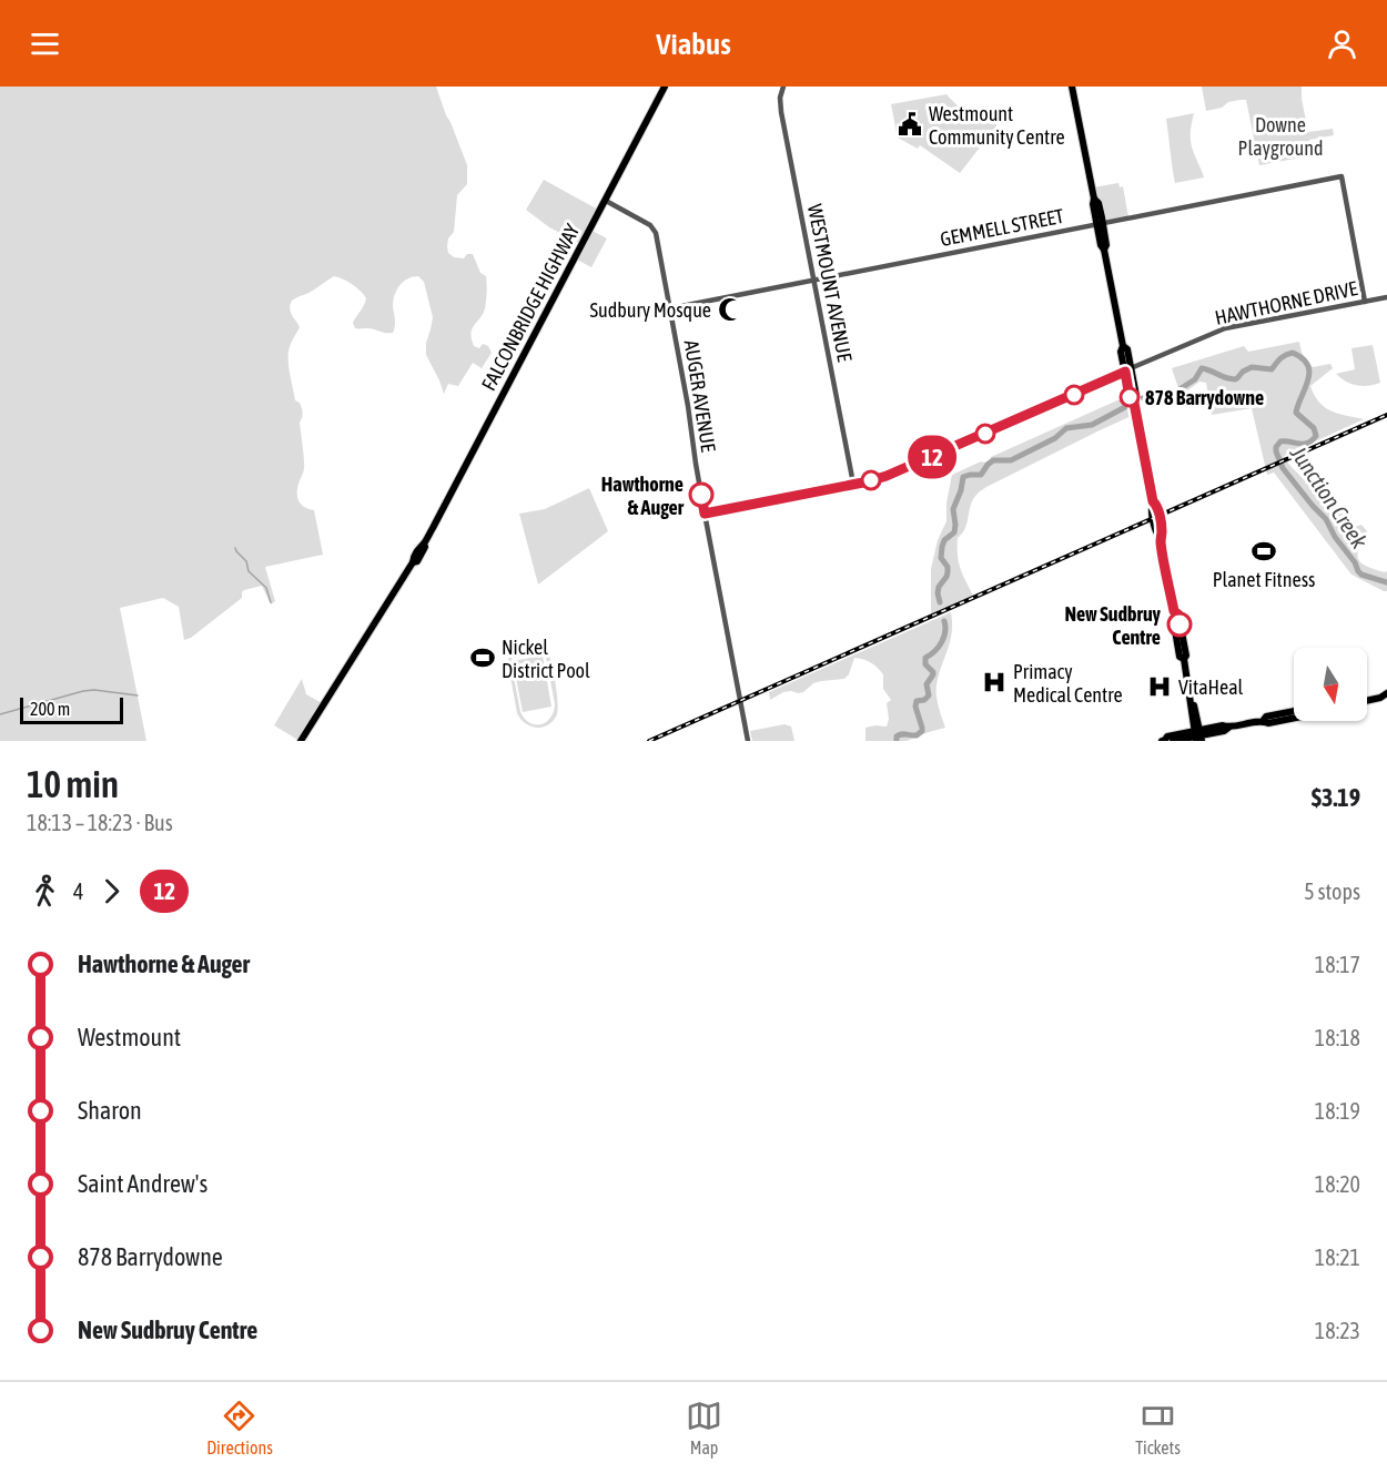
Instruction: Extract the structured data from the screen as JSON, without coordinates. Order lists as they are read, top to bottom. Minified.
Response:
{"streets":{"main road":["FALCONBRIDGE HIGHWAY"],"street":["GEMMELL STREET","WESTMOUNT AVENUE","HAWTHORNE DRIVE","AUGER AVENUE"]},"crossings":[["GEMMELL STREET","WESTMOUNT AVENUE"],["GEMMELL STREET","HAWTHORNE DRIVE"],["GEMMELL STREET","AUGER AVENUE"],["WESTMOUNT AVENUE","HAWTHORNE DRIVE"],["HAWTHORNE DRIVE","AUGER AVENUE"],["FALCONBRIDGE HIGHWAY","AUGER AVENUE"]],"water":["Junction Creek"],"parks":["Downe Playground"],"places":{"public building":["Westmount Community Centre"],"mosque":["Sudbury Mosque"],"other":["878 Barrydowne","Hawthorne & Auger","New Sudbruy Centre"],"sports":["Planet Fitness","Nickel District Pool"],"hospital":["Primacy Medical Centre","VitaHeal"]},"lines":["bus line 12"],"scale_bar":"200 m","north":"bottom","page":{"header":"Viabus","on_map":"12","scale":"200 m","heading":["10 min","18:13 – 18:23 · Bus","$3.19"],"legs":["4","12","5 stops"],"list":[{"name":"Hawthorne & Auger","value":"18:17"},{"name":"Westmount","value":"18:18"},{"name":"Sharon","value":"18:19"},{"name":"Saint Andrew's","value":"18:20"},{"name":"878 Barrydowne","value":"18:21"},{"name":"New Sudbruy Centre","value":"18:23"}],"tabs":["Directions","Map","Tickets"]}}
